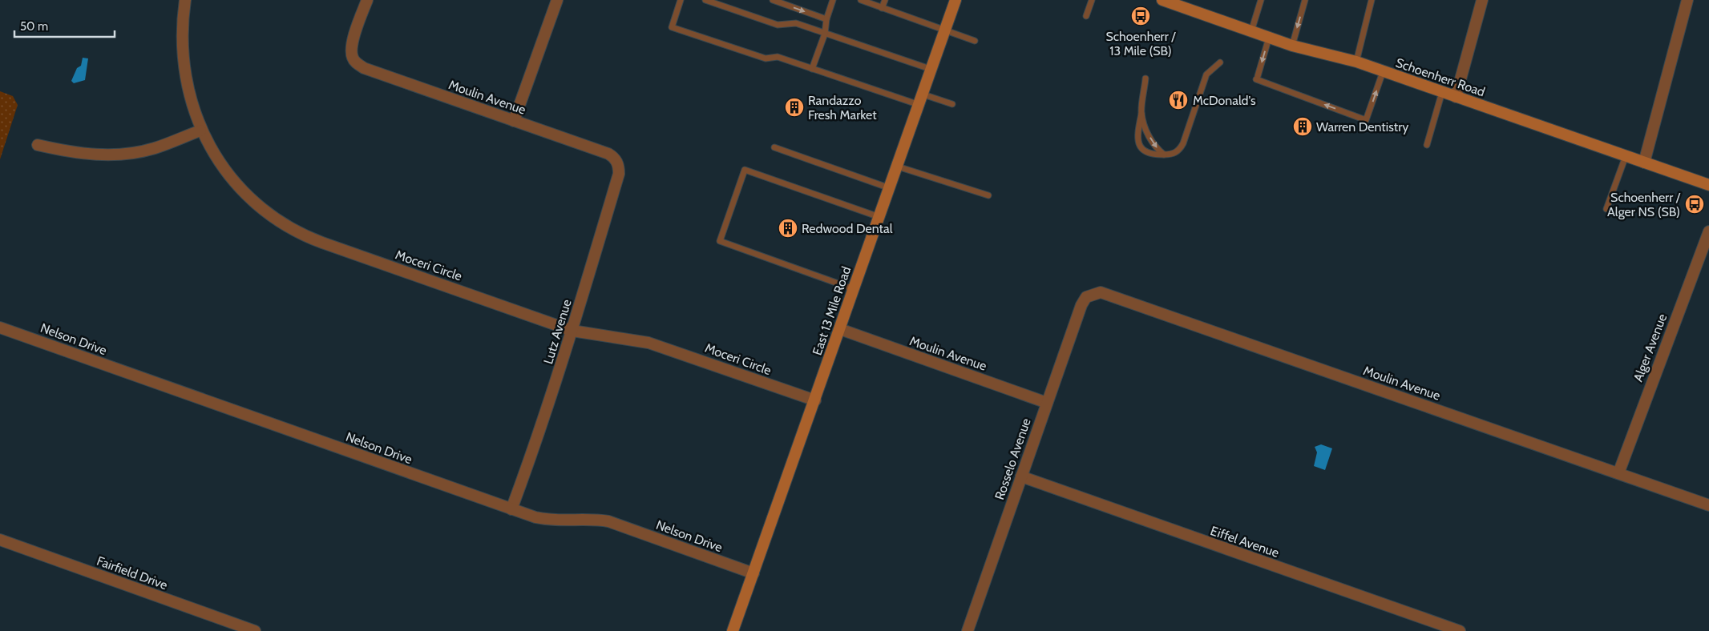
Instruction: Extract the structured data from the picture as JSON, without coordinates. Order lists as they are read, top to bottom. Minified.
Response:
{"streets":{"main road":["Schoenherr Road","East 13 Mile Road"],"street":["Moulin Avenue","Moceri Circle","Lutz Avenue","Nelson Drive","Alger Avenue","Rosselo Avenue","Eiffel Avenue","Fairfield Drive"]},"crossings":[["Moulin Avenue","East 13 Mile Road"],["Moulin Avenue","Lutz Avenue"],["Moulin Avenue","Alger Avenue"],["Moulin Avenue","Rosselo Avenue"],["Moceri Circle","East 13 Mile Road"],["Moceri Circle","Lutz Avenue"],["East 13 Mile Road","Nelson Drive"],["Lutz Avenue","Nelson Drive"],["Rosselo Avenue","Eiffel Avenue"]],"places":{"bus stop":["Schoenherr / 13 Mile (SB)","Schoenherr / Alger NS (SB)"],"restaurant":["McDonald's"],"building":["Randazzo Fresh Market","Warren Dentistry","Redwood Dental"]},"scale_bar":"50 m"}
